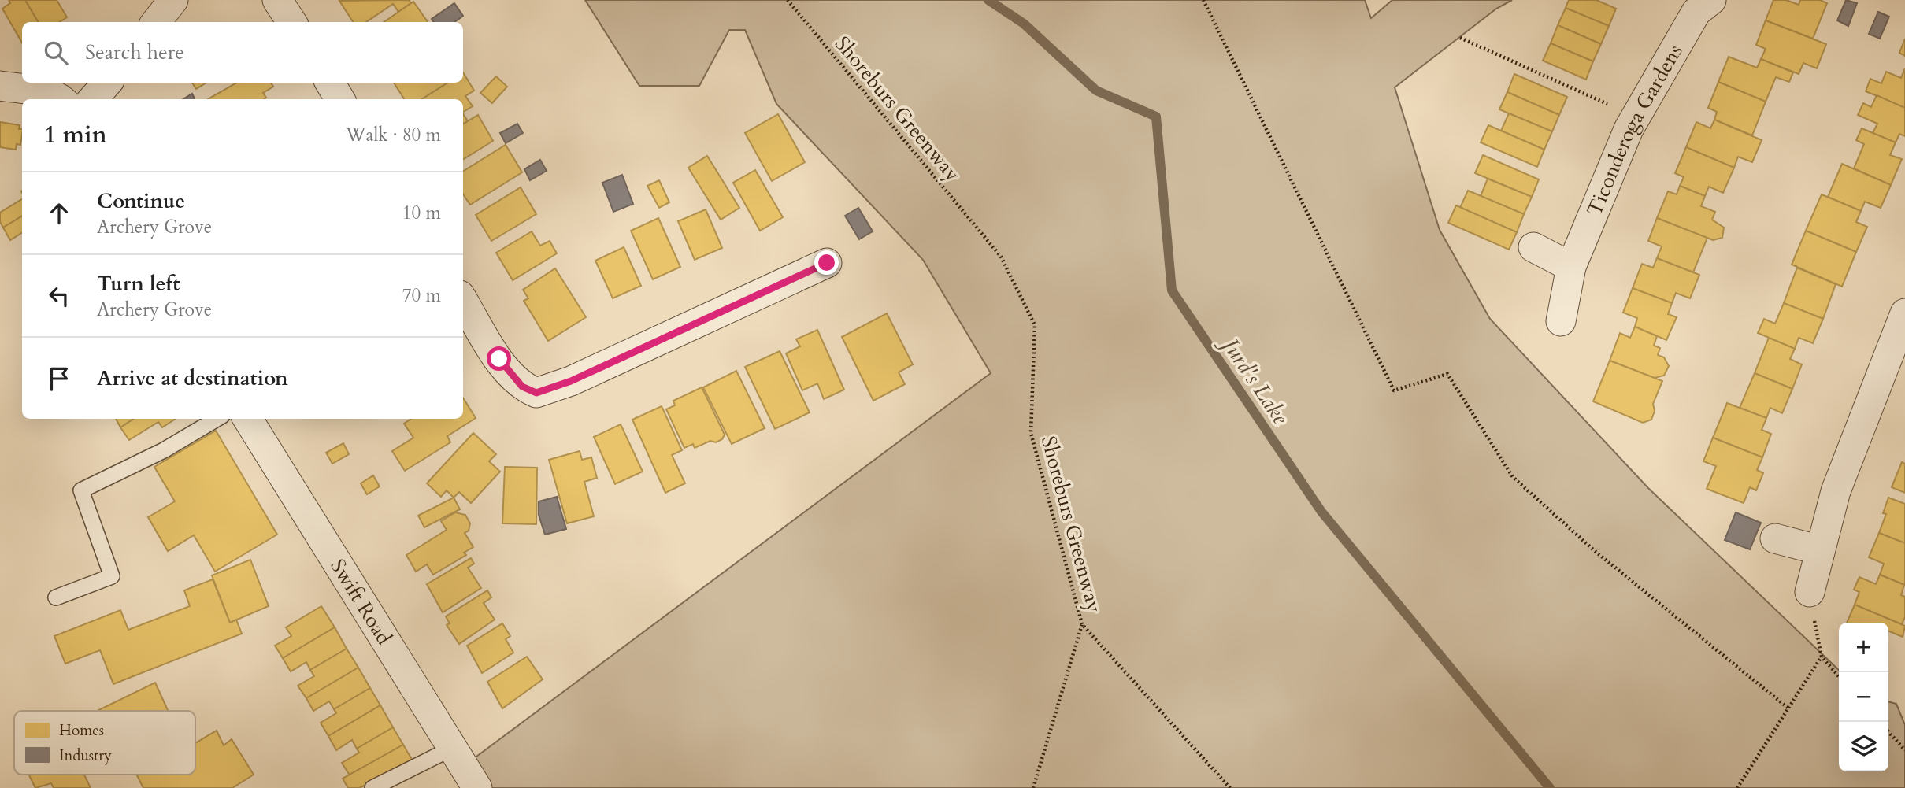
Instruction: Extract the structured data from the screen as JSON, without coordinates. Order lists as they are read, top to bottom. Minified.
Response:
{"streets":{"street":["Ticonderoga Gardens","Swift Road"],"path":["Shoreburs Greenway"]},"water":["Jurd's Lake"],"legend":["Homes","Industry"],"page":{"search":"Search here","heading":["1 min","Walk · 80 m"],"list":[["Continue","Archery Grove","10 m"],["Turn left","Archery Grove","70 m"],"Arrive at destination"],"map_buttons":["+","−"]}}
